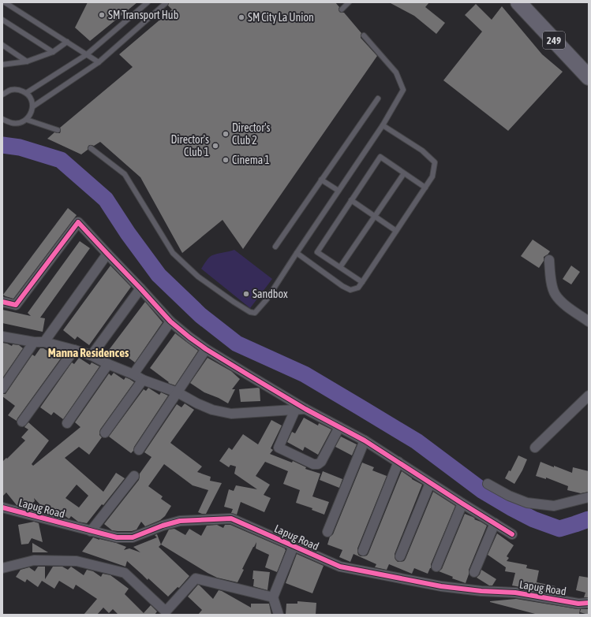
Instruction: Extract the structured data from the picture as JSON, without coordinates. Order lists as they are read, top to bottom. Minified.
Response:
{"streets":{"highway":["249"],"street":["Lapug Road"]},"districts":["Manna Residences"],"places":["SM Transport Hub","SM City La Union","Director's Club 2","Director's Club 1","Cinema 1","Sandbox"]}
